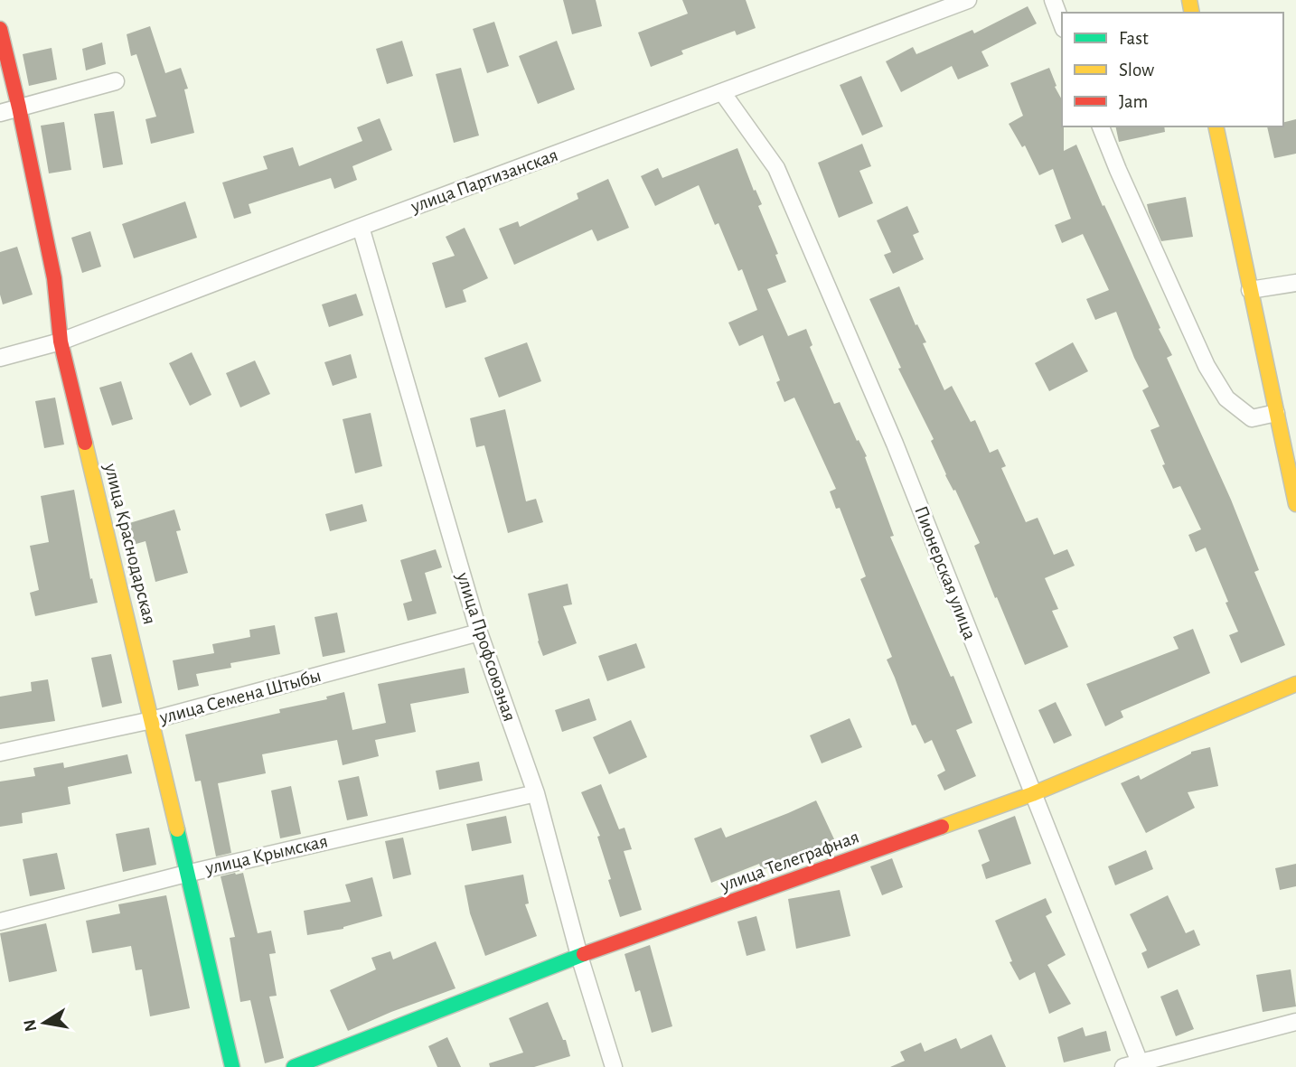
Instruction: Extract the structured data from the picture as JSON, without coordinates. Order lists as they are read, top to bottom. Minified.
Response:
{"streets":{"street":["улица Партизанская","улица Краснодарская","Пионерская улица","улица Профсоюзная","улица Семена Штыбы","улица Крымская","улица Телеграфная"]},"crossings":[["улица Партизанская","улица Краснодарская"],["улица Партизанская","Пионерская улица"],["улица Партизанская","улица Профсоюзная"],["улица Краснодарская","улица Семена Штыбы"],["улица Краснодарская","улица Крымская"],["Пионерская улица","улица Телеграфная"],["улица Профсоюзная","улица Семена Штыбы"],["улица Профсоюзная","улица Крымская"],["улица Профсоюзная","улица Телеграфная"]],"legend":["Fast","Slow","Jam"],"north":"left"}
